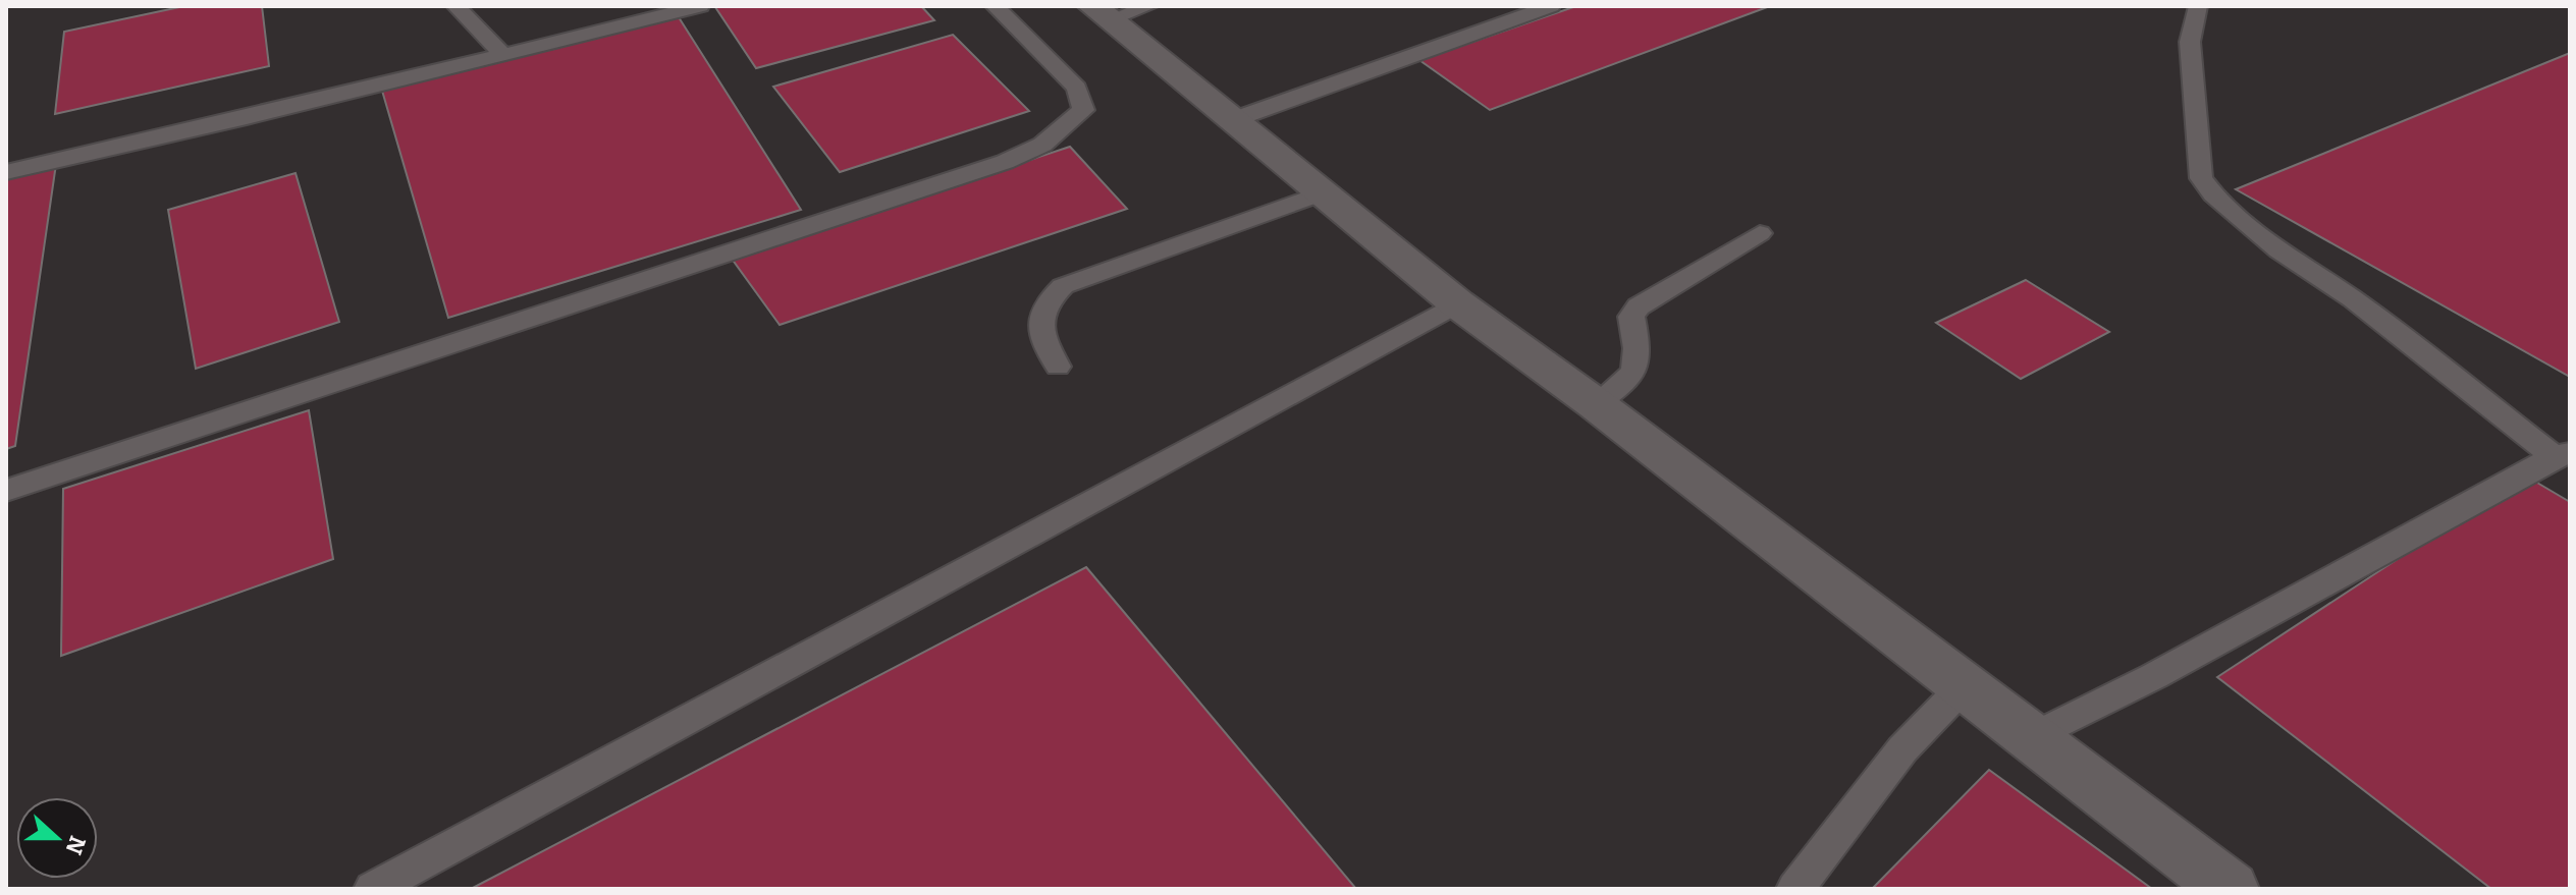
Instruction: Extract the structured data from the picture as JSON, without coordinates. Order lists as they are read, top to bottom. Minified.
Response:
{"north":"right"}
